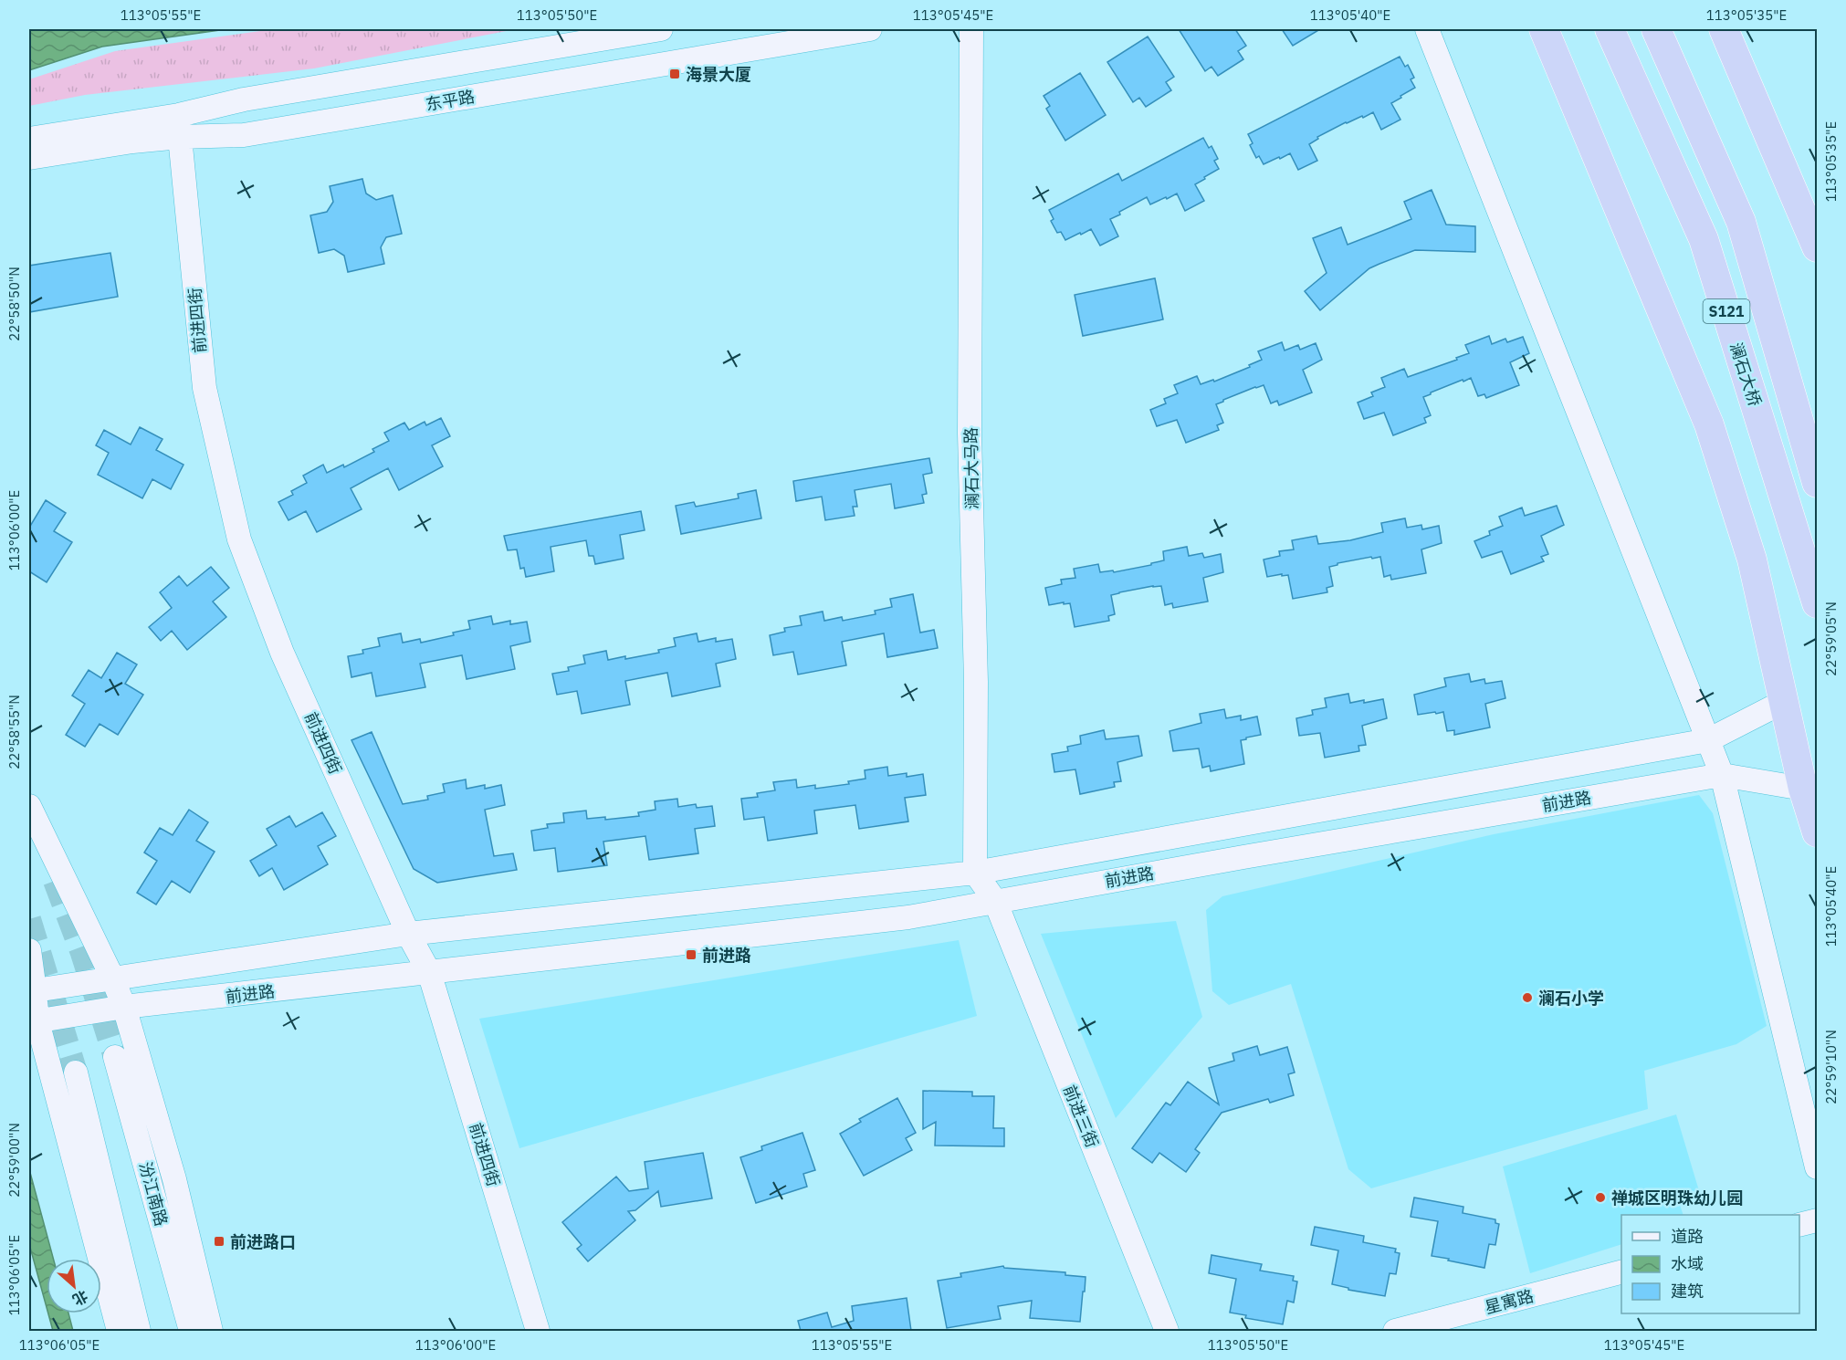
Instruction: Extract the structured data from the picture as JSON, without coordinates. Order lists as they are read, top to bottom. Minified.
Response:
{"streets":{"highway":["S121","澜石大桥"],"street":["东平路","前进四街","澜石大马路","前进路","前进三街","汾江南路","星寓路"]},"crossings":[["东平路","前进四街"],["前进四街","前进路"],["澜石大马路","前进路"],["前进路","前进三街"]],"places":{"transit":["海景大厦","前进路","前进路口"],"other":["澜石小学","禅城区明珠幼儿园"]},"legend":["道路","水域","建筑"],"north":"bottom right","coordinates":["113°05'55\"E","113°05'50\"E","113°05'45\"E","113°05'40\"E","113°05'35\"E","22°58'50\"N","113°06'00\"E","22°59'05\"N","22°58'55\"N","22°59'10\"N","22°59'00\"N","113°06'05\"E"]}
